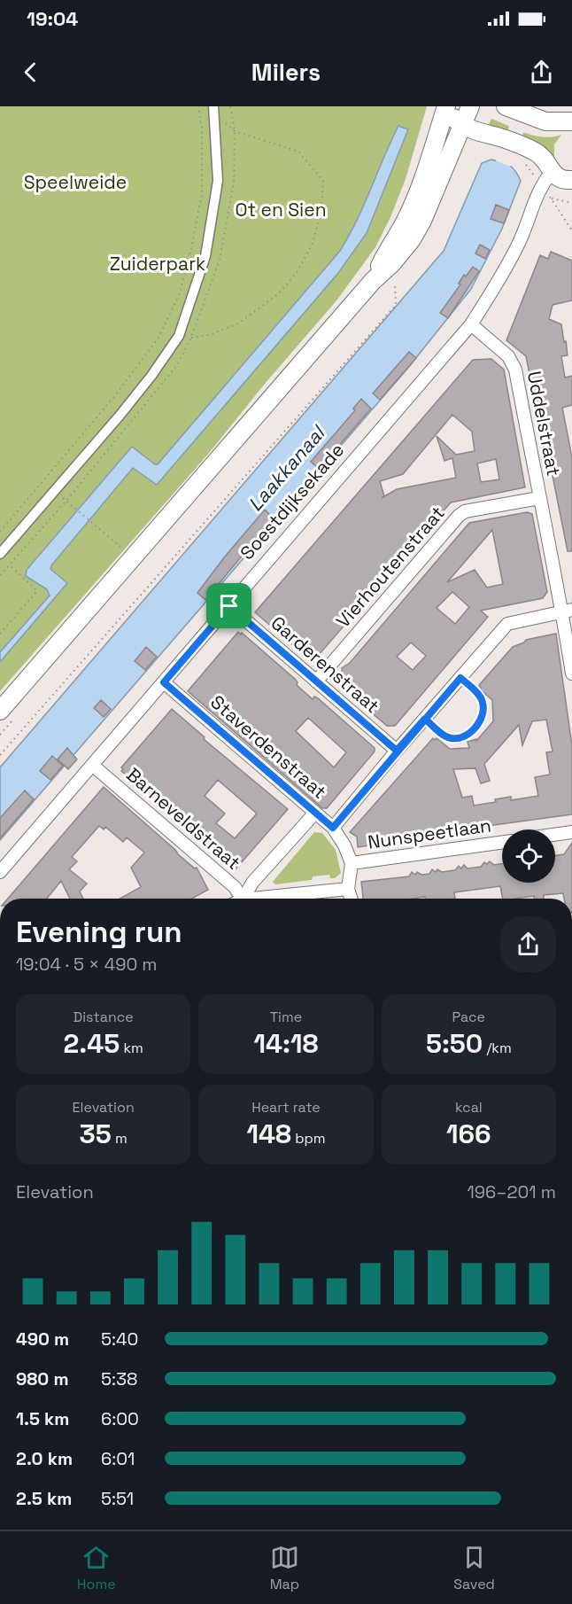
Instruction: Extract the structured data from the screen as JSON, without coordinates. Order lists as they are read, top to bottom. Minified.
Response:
{"streets":{"street":["Uddelstraat","Soestdijksekade","Vierhoutenstraat","Garderenstraat","Staverdenstraat","Barneveldstraat","Nunspeetlaan"]},"crossings":[["Uddelstraat","Soestdijksekade"],["Uddelstraat","Vierhoutenstraat"],["Soestdijksekade","Garderenstraat"],["Soestdijksekade","Staverdenstraat"],["Soestdijksekade","Barneveldstraat"],["Vierhoutenstraat","Garderenstraat"],["Staverdenstraat","Nunspeetlaan"]],"water":["Laakkanaal"],"parks":["Speelweide","Ot en Sien","Zuiderpark"],"page":{"status":"19:04","header":"Milers","heading":["Evening run","19:04 · 5 × 490 m"],"stats":[["Distance","2.45 km"],["Time","14:18"],["Pace","5:50 /km"],["Elevation","35 m"],["Heart rate","148 bpm"],["kcal","166"]],"chart":["Elevation","196–201 m"],"list":[{"name":"490 m","note":"5:40"},{"name":"980 m","note":"5:38"},{"name":"1.5 km","note":"6:00"},{"name":"2.0 km","note":"6:01"},{"name":"2.5 km","note":"5:51"}],"tabs":["Home","Map","Saved"]}}
